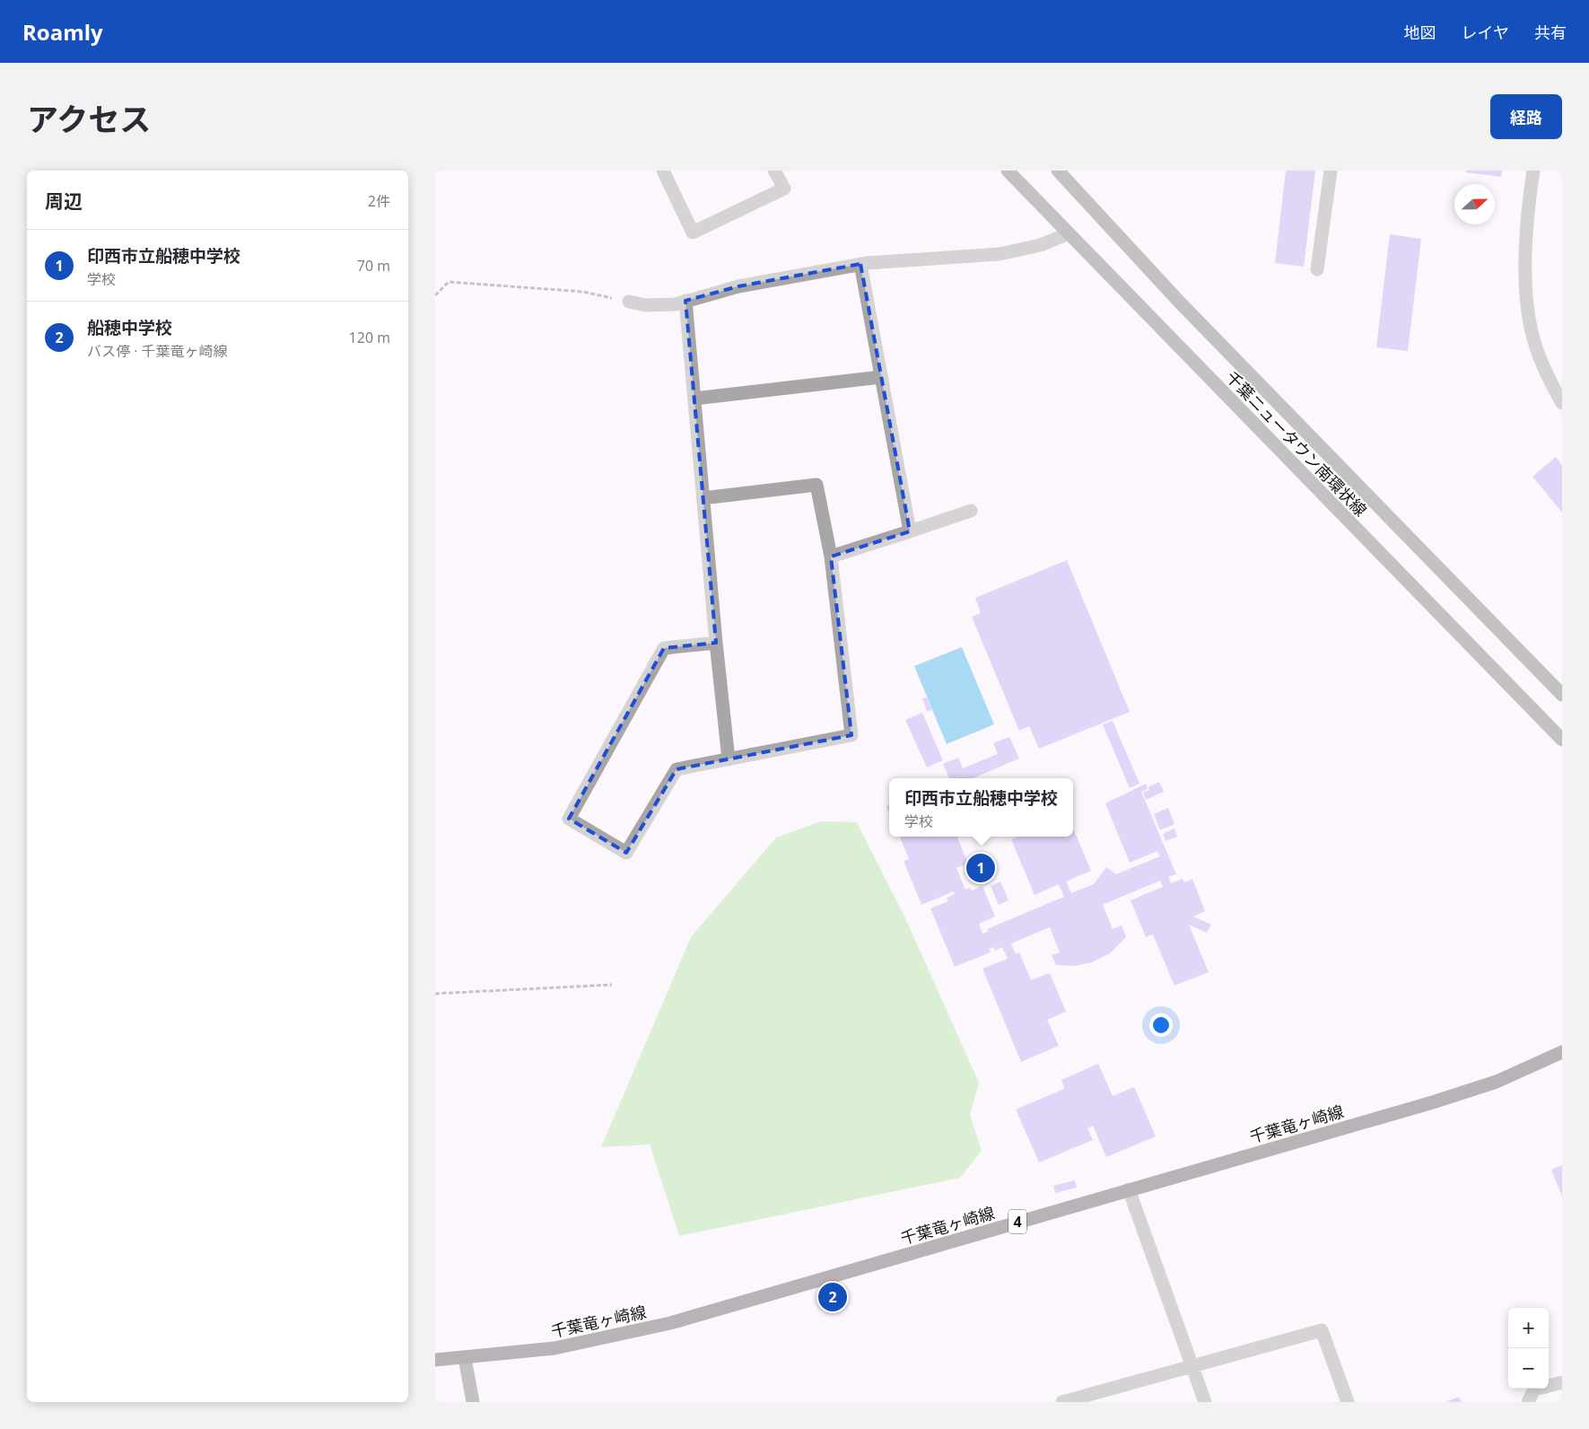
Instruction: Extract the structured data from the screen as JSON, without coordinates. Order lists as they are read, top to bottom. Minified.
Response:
{"streets":{"main road":["千葉ニュータウン南環状線","千葉竜ヶ崎線","4"]},"north":"right","page":{"header":"Roamly","nav":["地図","レイヤ","共有"],"title":"アクセス","buttons":"経路","heading":["周辺","2件"],"list":[{"mark":"1","name":"印西市立船穂中学校","note":"学校","value":"70 m"},{"mark":"2","name":"船穂中学校","note":"バス停 · 千葉竜ヶ崎線","value":"120 m"}],"popup":["印西市立船穂中学校","学校"],"pins":["1","2"],"map_buttons":["+","−"]}}
